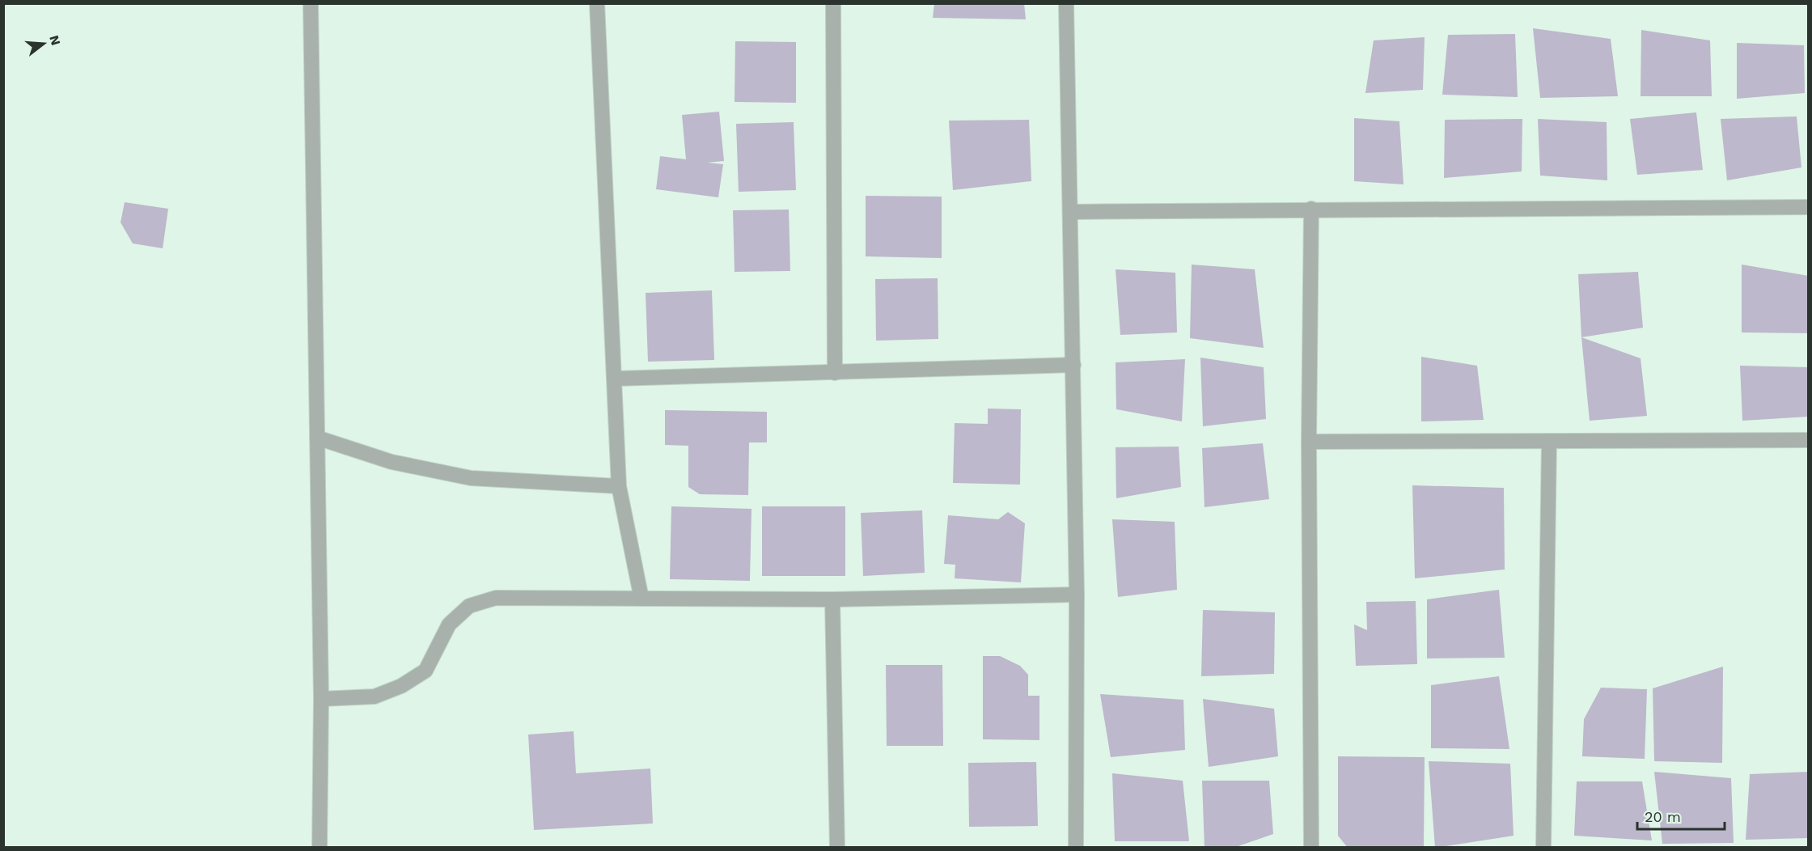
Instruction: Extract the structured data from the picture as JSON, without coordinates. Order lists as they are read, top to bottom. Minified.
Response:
{"scale_bar":"20 m","north":"right"}
